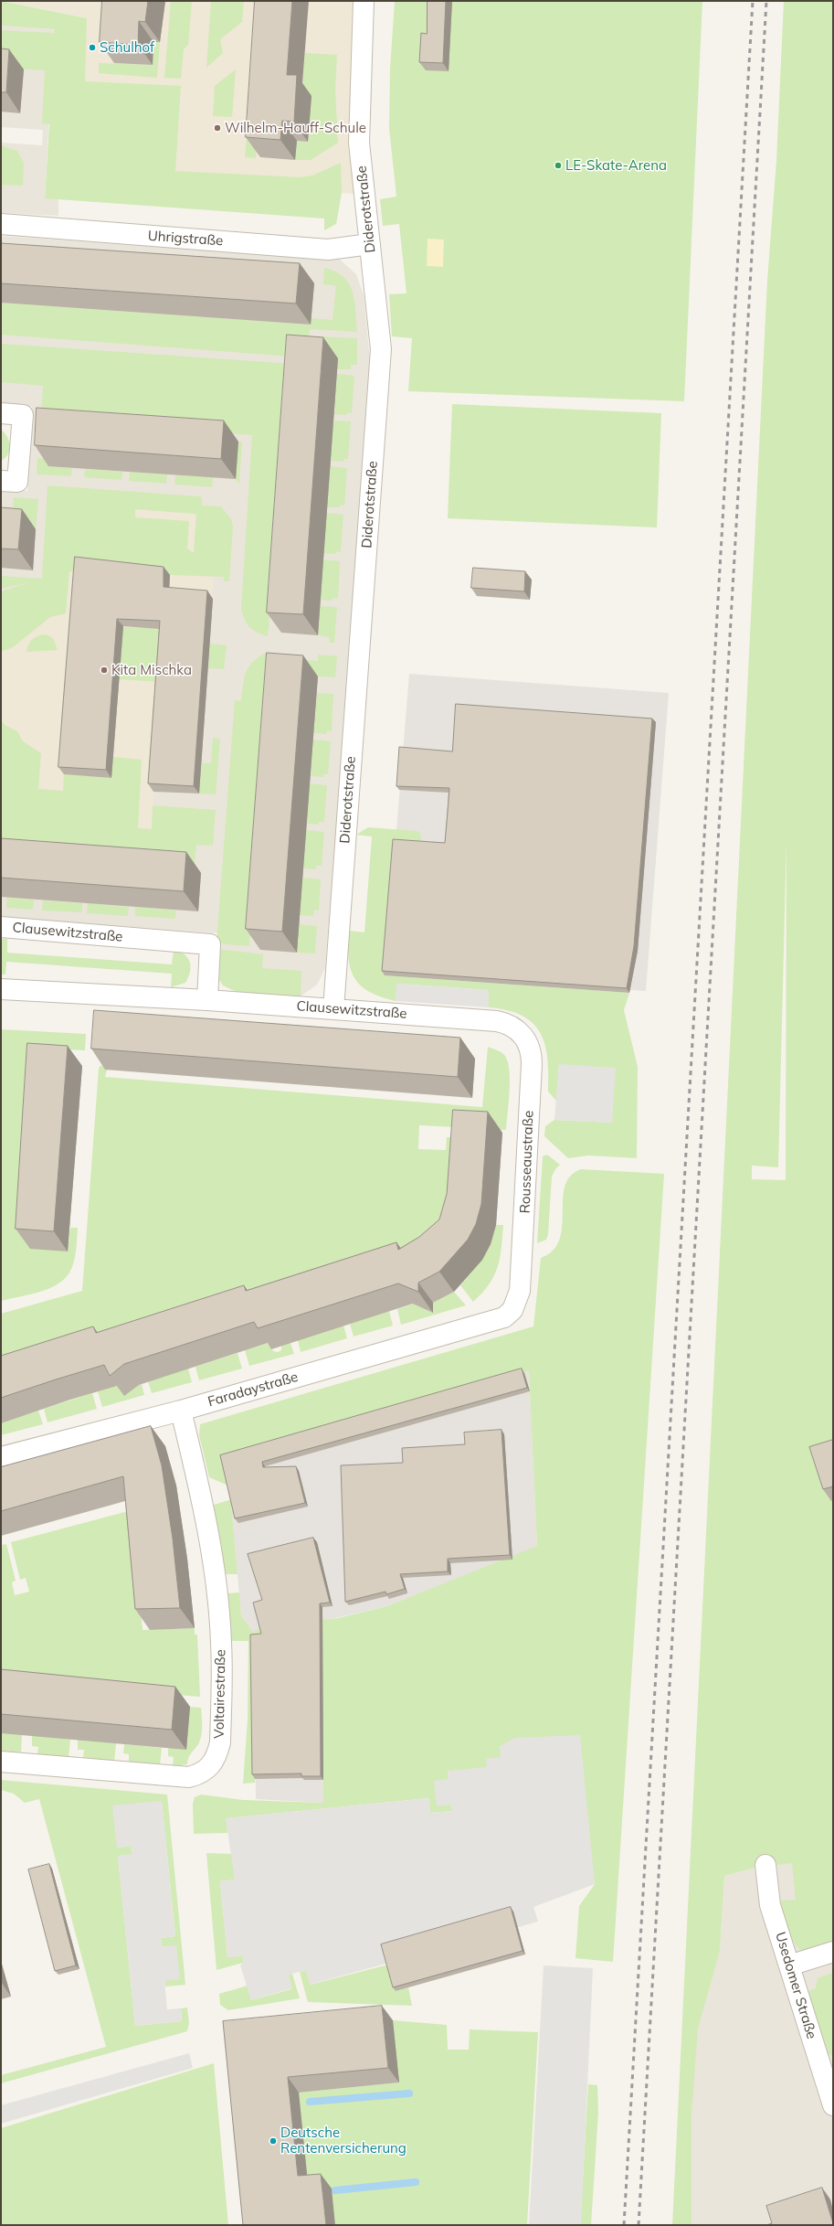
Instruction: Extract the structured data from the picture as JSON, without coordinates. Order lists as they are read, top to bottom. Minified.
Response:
{"streets":{"street":["Diderotstraße","Uhrigstraße","Clausewitzstraße","Rousseaustraße","Faradaystraße","Voltairestraße","Usedomer Straße"]},"crossings":[["Diderotstraße","Uhrigstraße"],["Diderotstraße","Clausewitzstraße"],["Clausewitzstraße","Rousseaustraße"],["Rousseaustraße","Faradaystraße"],["Faradaystraße","Voltairestraße"]],"places":["Schulhof","Wilhelm-Hauff-Schule","LE-Skate-Arena","Kita Mischka","Deutsche Rentenversicherung"]}
